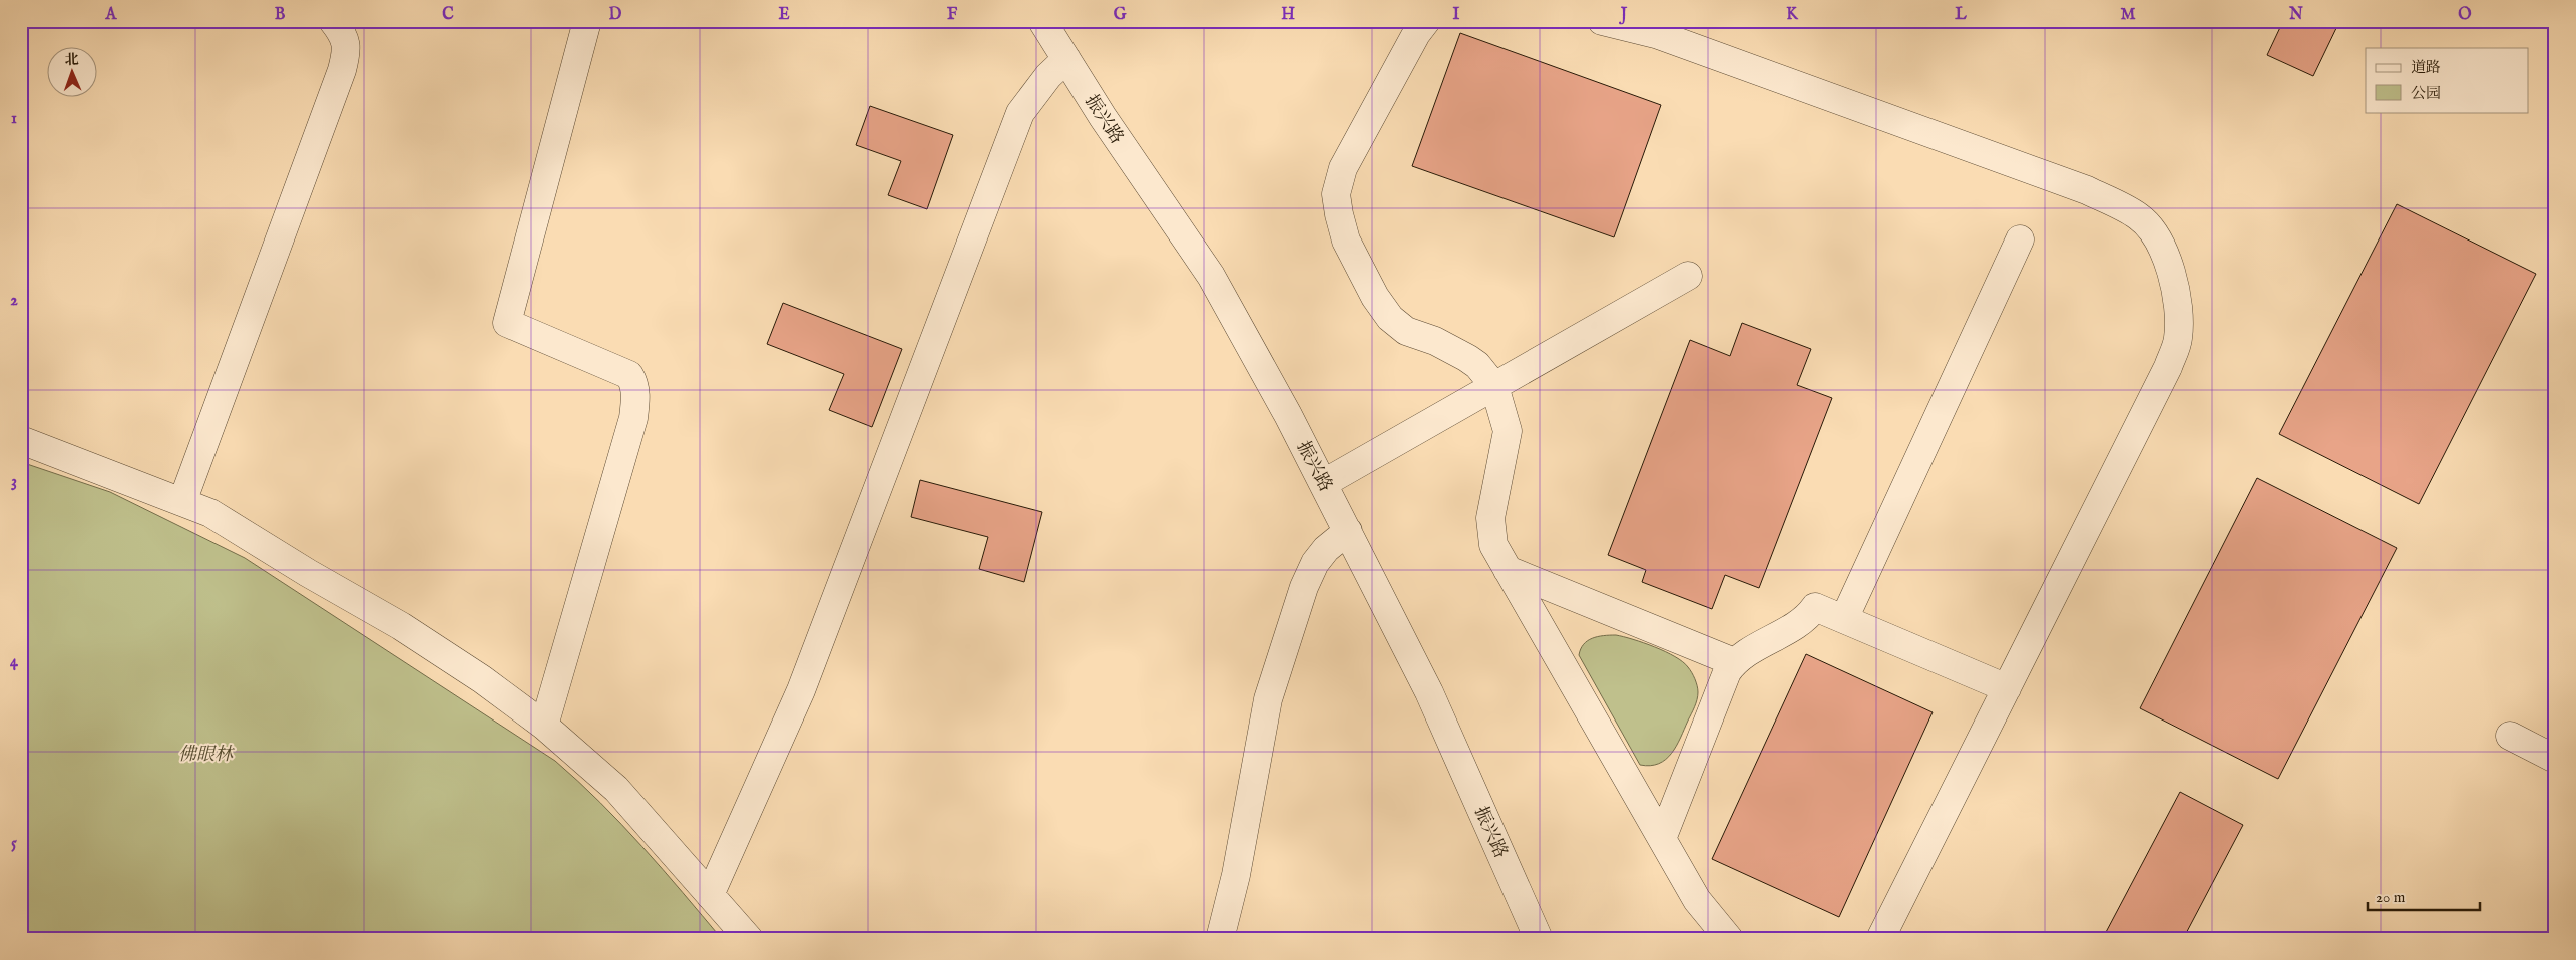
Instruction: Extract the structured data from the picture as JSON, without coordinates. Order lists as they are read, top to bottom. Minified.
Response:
{"streets":{"street":["振兴路"]},"parks":["佛眼林"],"legend":["道路","公园"],"scale_bar":"20 m","north":"top","grid":{"columns":["A","B","C","D","E","F","G","H","I","J","K","L","M","N","O"],"rows":["1","2","3","4","5"]}}
